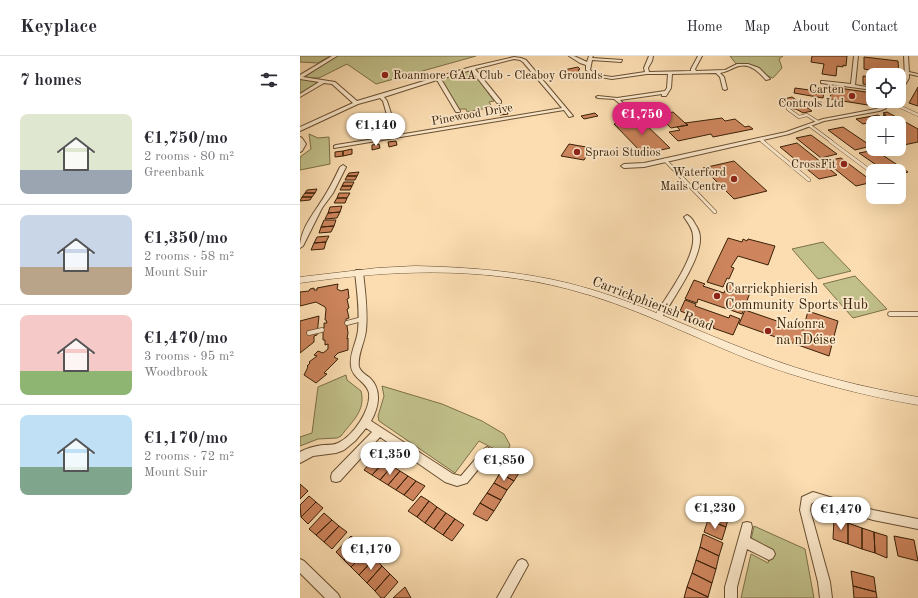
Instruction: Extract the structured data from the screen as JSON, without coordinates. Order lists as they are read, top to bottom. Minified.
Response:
{"streets":{"street":["Pinewood Drive","Carrickphierish Road"]},"places":["Roanmore GAA Club - Cleaboy Grounds","Carten Controls Ltd","Spraoi Studios","CrossFit","Waterford Mails Centre","Carrickphierish Community Sports Hub","Naíonra na nDéise"],"page":{"header":"Keyplace","nav":["Home","Map","About","Contact"],"heading":"7 homes","map_buttons":["+","−"],"price":["€1,750","€1,140","€1,350","€1,850","€1,230","€1,470","€1,170"],"list":[{"name":"€1,750/mo","note":"2 rooms · 80 m² · Greenbank"},{"name":"€1,350/mo","note":"2 rooms · 58 m² · Mount Suir"},{"name":"€1,470/mo","note":"3 rooms · 95 m² · Woodbrook"},{"name":"€1,170/mo","note":"2 rooms · 72 m² · Mount Suir"}]}}
